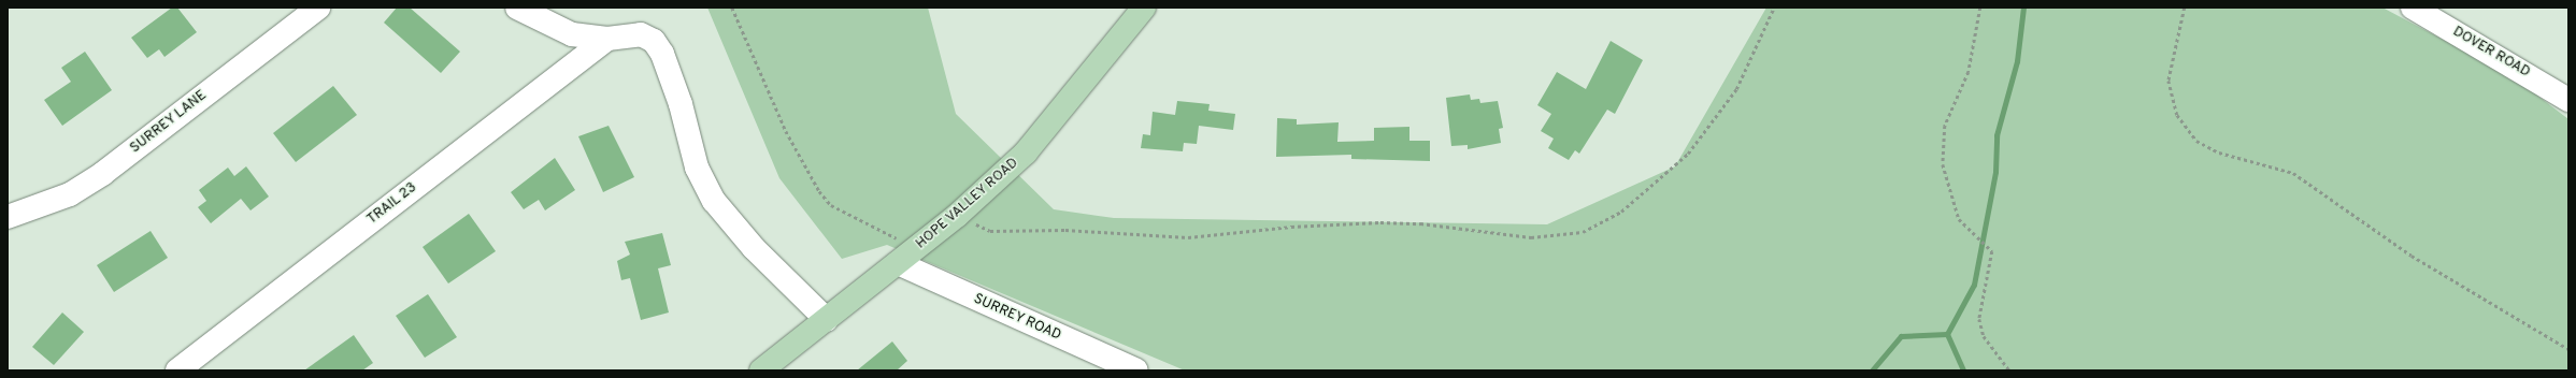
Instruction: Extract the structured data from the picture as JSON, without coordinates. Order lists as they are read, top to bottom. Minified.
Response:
{"streets":{"main road":["HOPE VALLEY ROAD"],"street":["DOVER ROAD","SURREY LANE","TRAIL 23","SURREY ROAD"]},"crossings":[["HOPE VALLEY ROAD","SURREY ROAD"]]}
